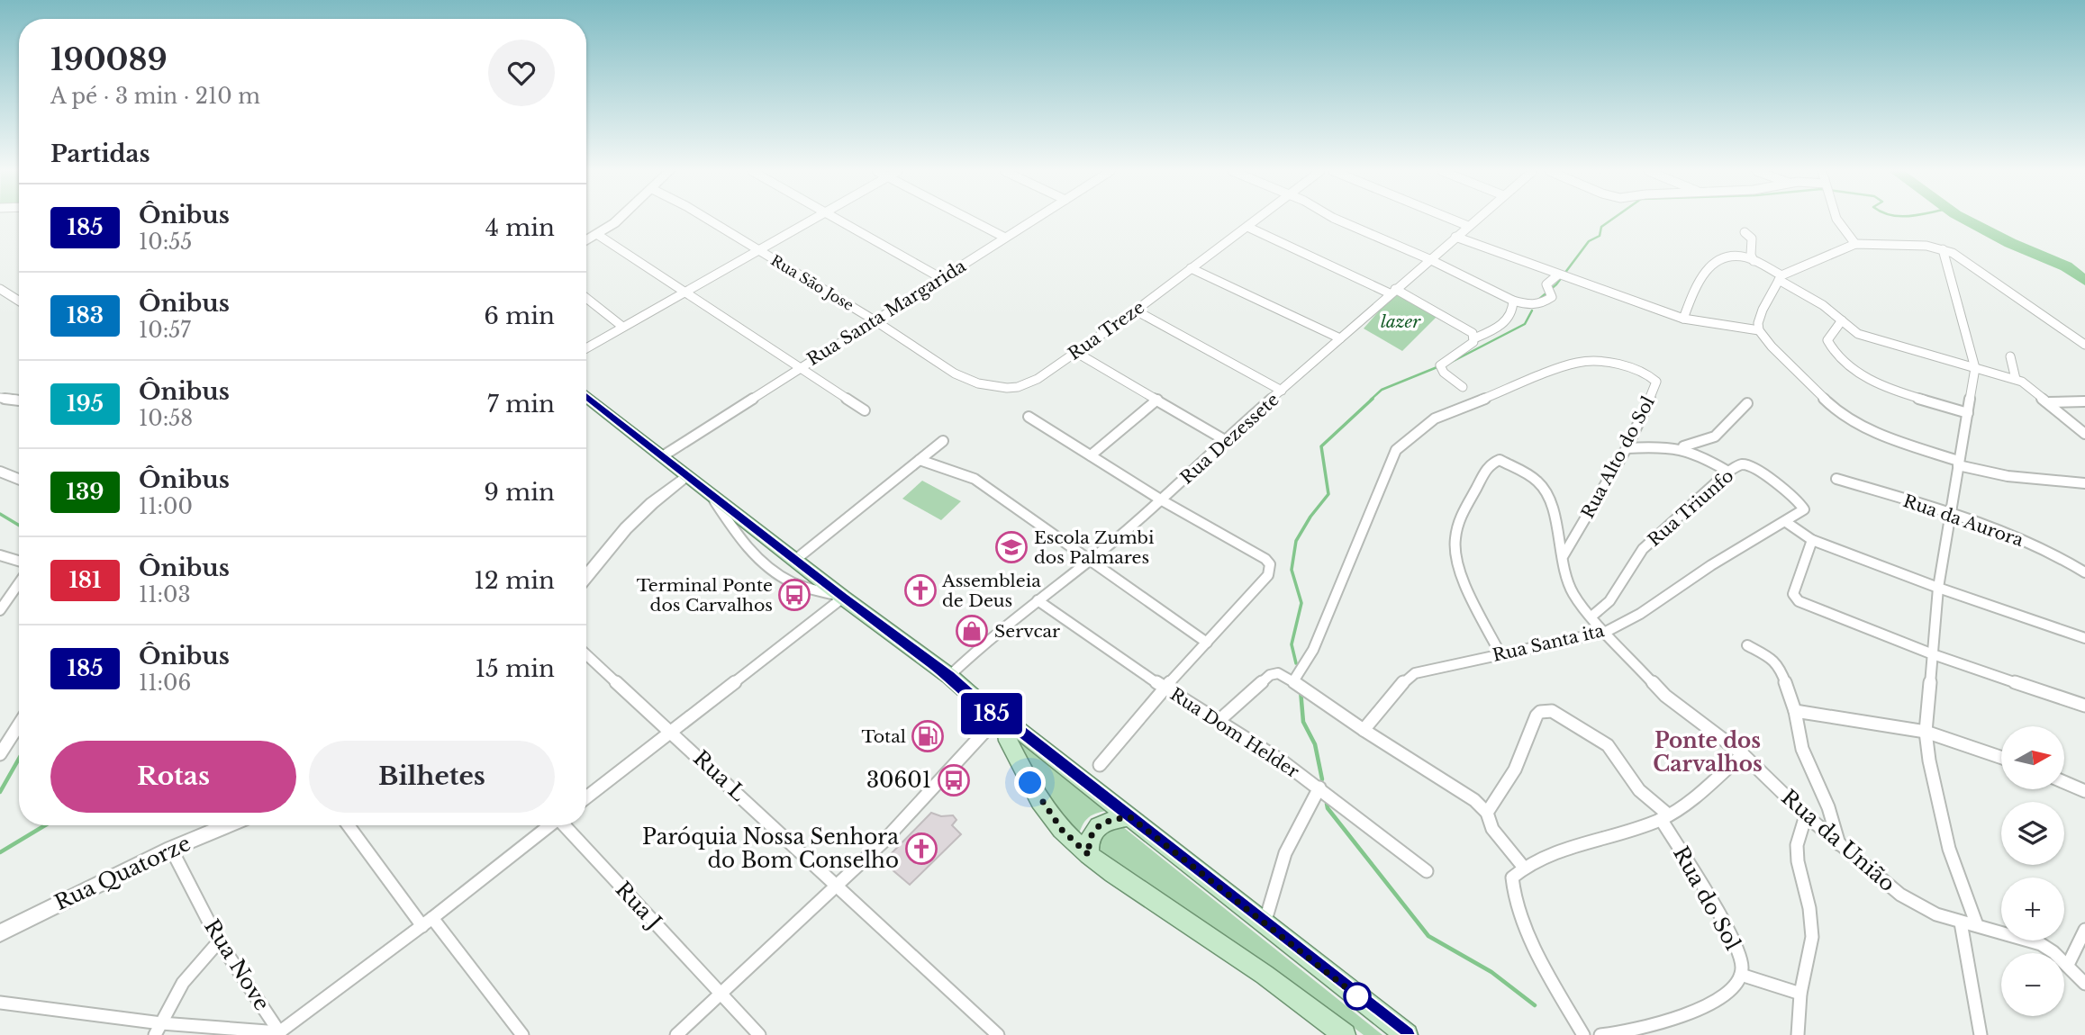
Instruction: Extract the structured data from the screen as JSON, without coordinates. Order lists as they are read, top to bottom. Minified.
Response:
{"streets":{"street":["Rua São Jose","Rua Santa Margarida","Rua Treze","Rua Dezessete","Rua Alto do Sol","Rua Triunfo","Rua da Aurora","Rua Santa ita","Rua Dom Helder","Rua L","Rua da União","Rua Quatorze","Rua do Sol","Rua J","Rua Nove"]},"crossings":[["Rua São Jose","Rua Santa Margarida"],["Rua São Jose","Rua Treze"],["Rua Santa Margarida","Rua Treze"],["Rua Dezessete","Rua Dom Helder"],["Rua Alto do Sol","Rua da União"],["Rua Triunfo","Rua Santa ita"],["Rua Triunfo","Rua da União"],["Rua Santa ita","Rua da União"],["Rua Quatorze","Rua Nove"]],"districts":["Ponte dos Carvalhos"],"parks":["lazer"],"places":{"school or university":["Escola Zumbi dos Palmares"],"church":["Assembleia de Deus","Paróquia Nossa Senhora do Bom Conselho"],"bus stop":["Terminal Ponte dos Carvalhos","30601"],"shop":["Servcar"],"fuel station":["Total"]},"lines":["bus line 185"],"north":"right","page":{"on_map":"185","heading":[["190089","A pé · 3 min · 210 m"],"Partidas"],"list":[{"mark":"185","name":"Ônibus","note":"10:55","value":"4 min"},{"mark":"183","name":"Ônibus","note":"10:57","value":"6 min"},{"mark":"195","name":"Ônibus","note":"10:58","value":"7 min"},{"mark":"139","name":"Ônibus","note":"11:00","value":"9 min"},{"mark":"181","name":"Ônibus","note":"11:03","value":"12 min"},{"mark":"185","name":"Ônibus","note":"11:06","value":"15 min"}],"map_buttons":["+","−"],"buttons":["Rotas","Bilhetes"]}}
